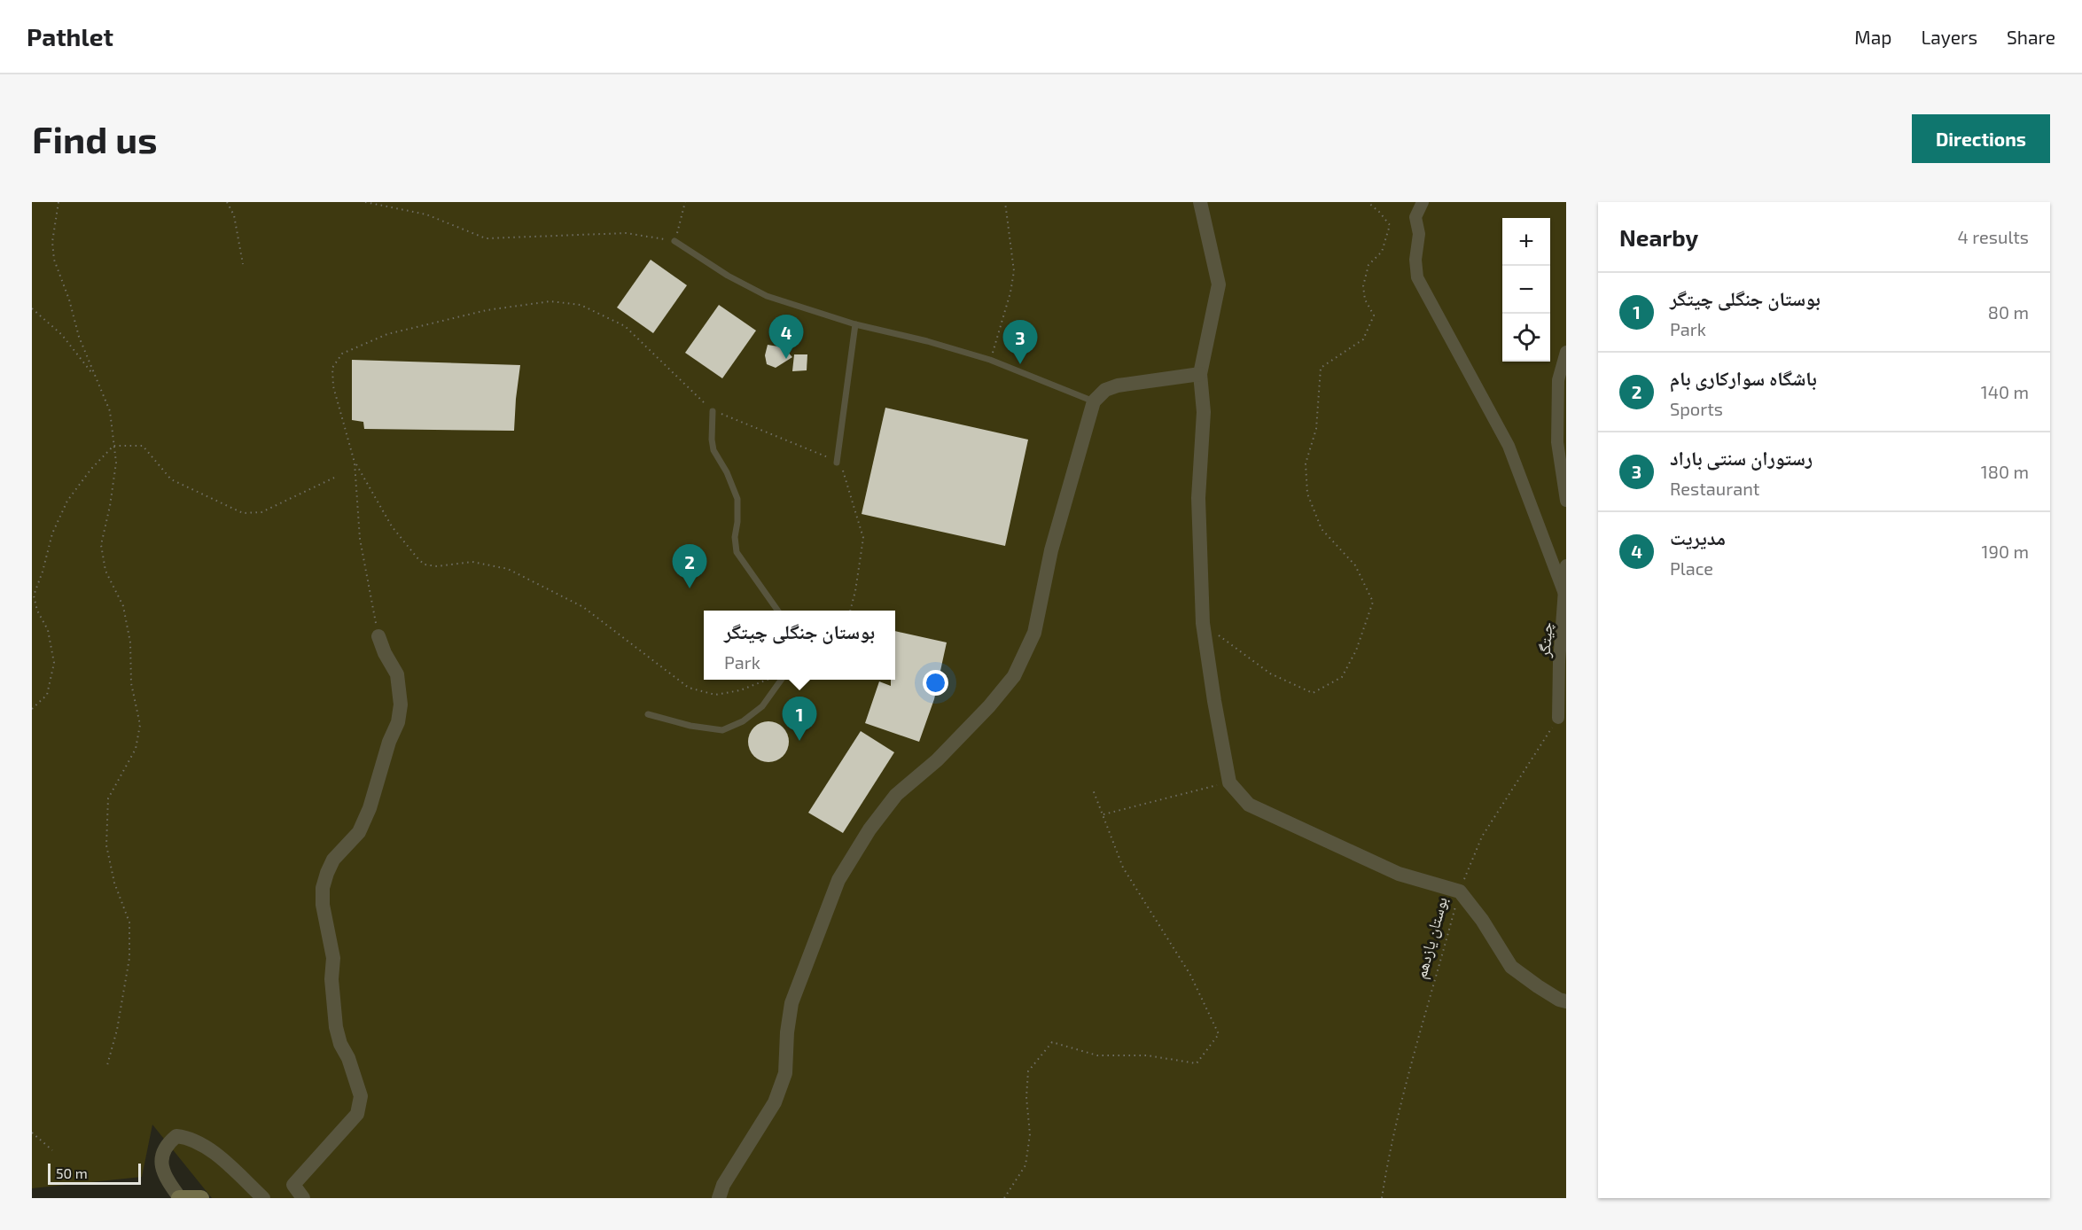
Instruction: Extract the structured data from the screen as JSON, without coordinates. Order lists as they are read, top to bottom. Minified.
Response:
{"streets":{"street":["چیتگر"],"path":["بوستان یازدهم"]},"crossings":[["چیتگر","بوستان یازدهم"]],"scale_bar":"50 m","page":{"header":"Pathlet","nav":["Map","Layers","Share"],"buttons":"Directions","title":"Find us","heading":["Nearby","4 results"],"map_buttons":["+","−"],"list":[{"mark":"1","name":"بوستان جنگلی چیتگر","note":"Park","value":"80 m"},{"mark":"2","name":"باشگاه سوارکاری بام","note":"Sports","value":"140 m"},{"mark":"3","name":"رستوران سنتی باراد","note":"Restaurant","value":"180 m"},{"mark":"4","name":"مدیریت","note":"Place","value":"190 m"}],"pins":["4","3","2","1"],"popup":["بوستان جنگلی چیتگر","Park"],"scale":"50 m"}}
